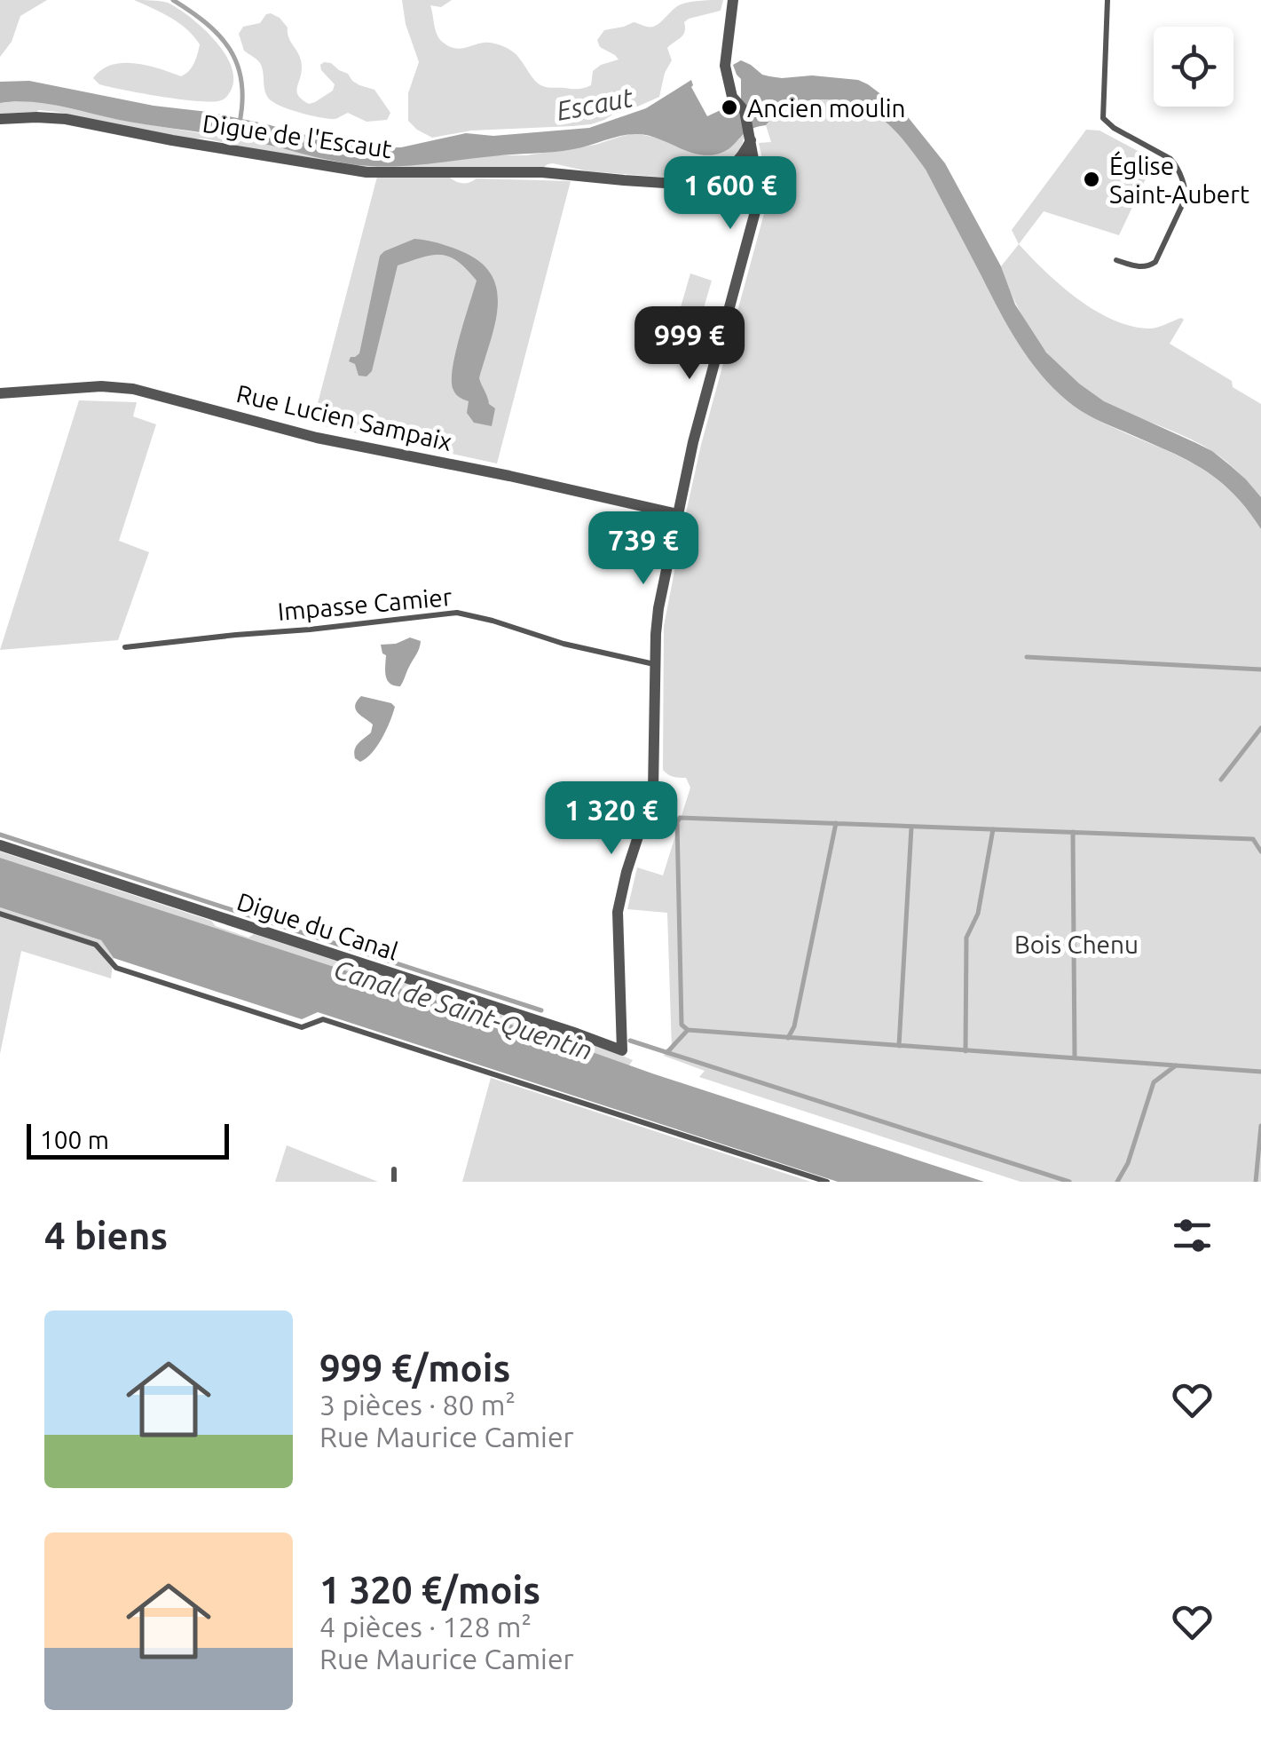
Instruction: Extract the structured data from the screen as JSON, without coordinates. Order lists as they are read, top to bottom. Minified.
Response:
{"streets":{"street":["Digue de l'Escaut","Rue Lucien Sampaix","Digue du Canal"],"lane":["Impasse Camier"]},"crossings":[["Impasse Camier","Digue du Canal"]],"water":["Escaut","Canal de Saint-Quentin"],"parks":["Bois Chenu"],"places":["Ancien moulin","Église Saint-Aubert"],"scale_bar":"100 m","page":{"price":["1 600 €","999 €","739 €","1 320 €"],"scale":"100 m","heading":"4 biens","list":[{"name":"999 €/mois","note":"3 pièces · 80 m² · Rue Maurice Camier"},{"name":"1 320 €/mois","note":"4 pièces · 128 m² · Rue Maurice Camier"}]}}
